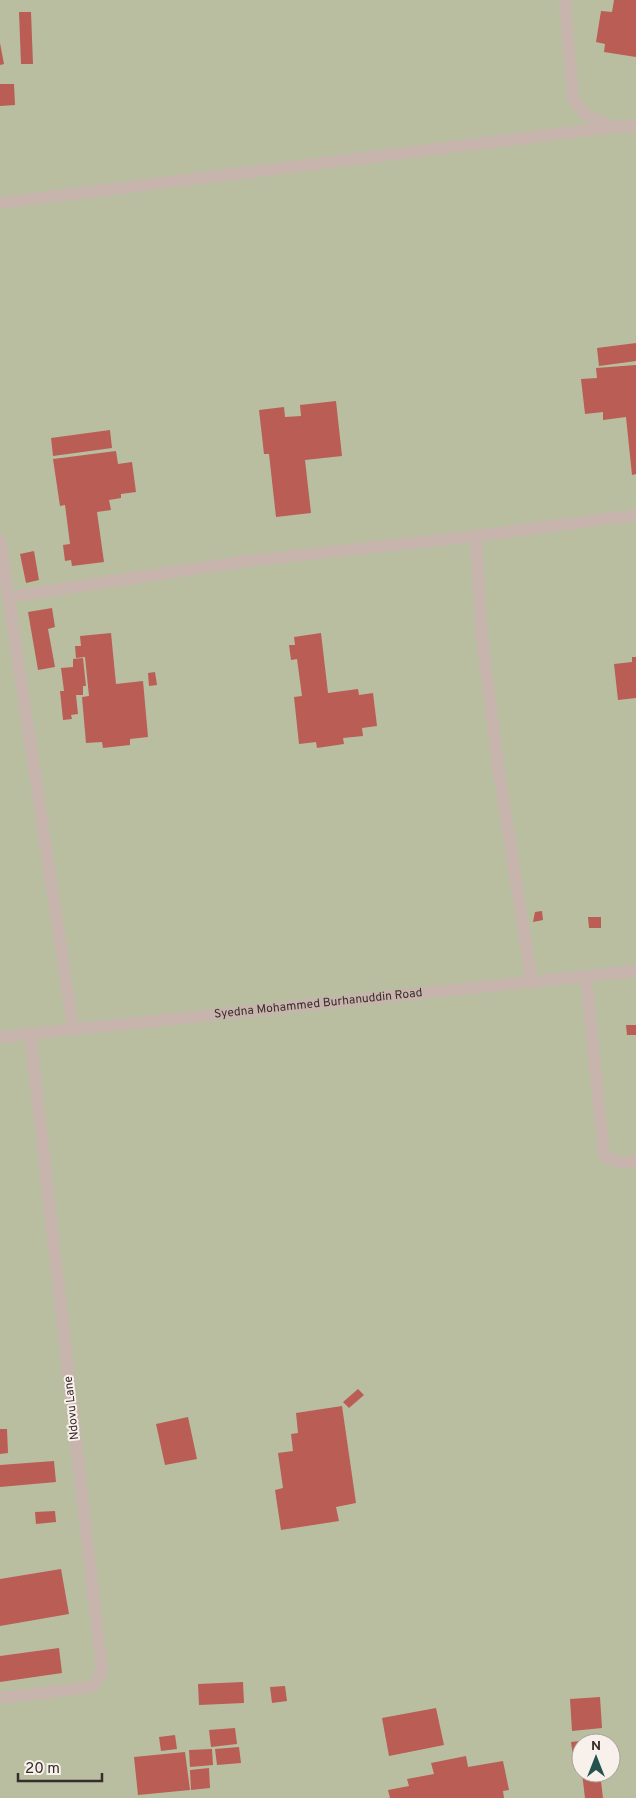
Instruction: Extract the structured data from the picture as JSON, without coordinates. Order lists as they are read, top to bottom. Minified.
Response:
{"streets":{"street":["Syedna Mohammed Burhanuddin Road","Ndovu Lane"]},"crossings":[["Syedna Mohammed Burhanuddin Road","Ndovu Lane"]],"scale_bar":"20 m","north":"top"}
